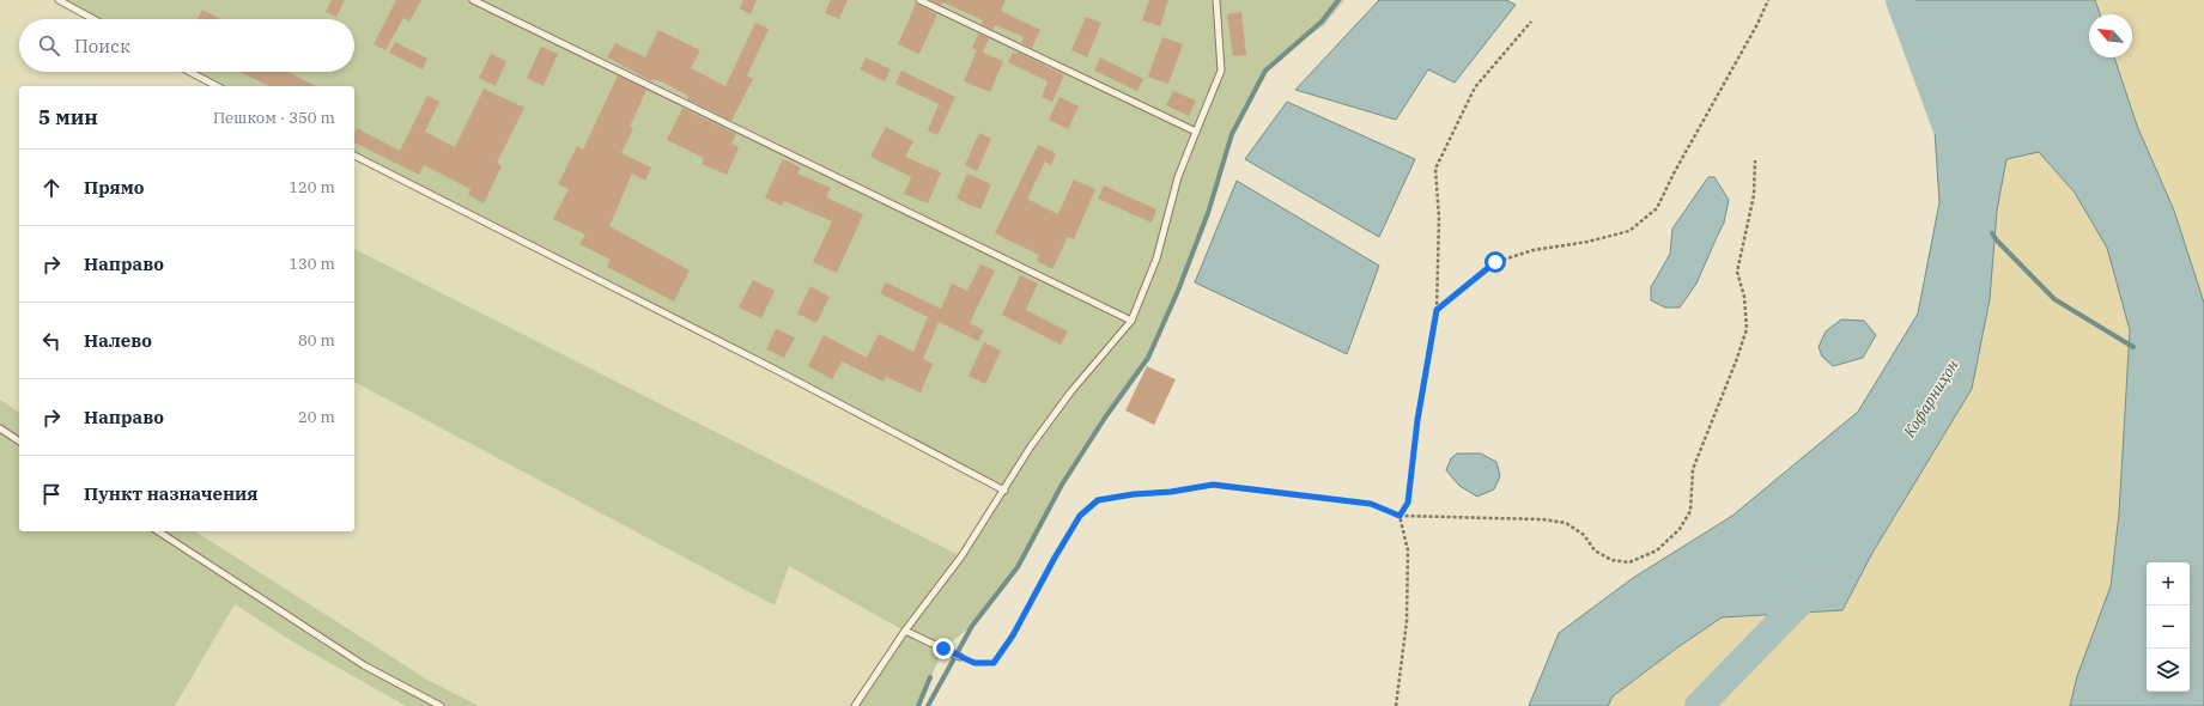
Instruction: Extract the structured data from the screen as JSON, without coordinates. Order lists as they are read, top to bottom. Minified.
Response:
{"water":["Кофарниҳон"],"north":"top left","page":{"search":"Поиск","heading":["5 мин","Пешком · 350 m"],"list":[["Прямо","120 m"],["Направо","130 m"],["Налево","80 m"],["Направо","20 m"],"Пункт назначения"],"map_buttons":["+","−"]}}
